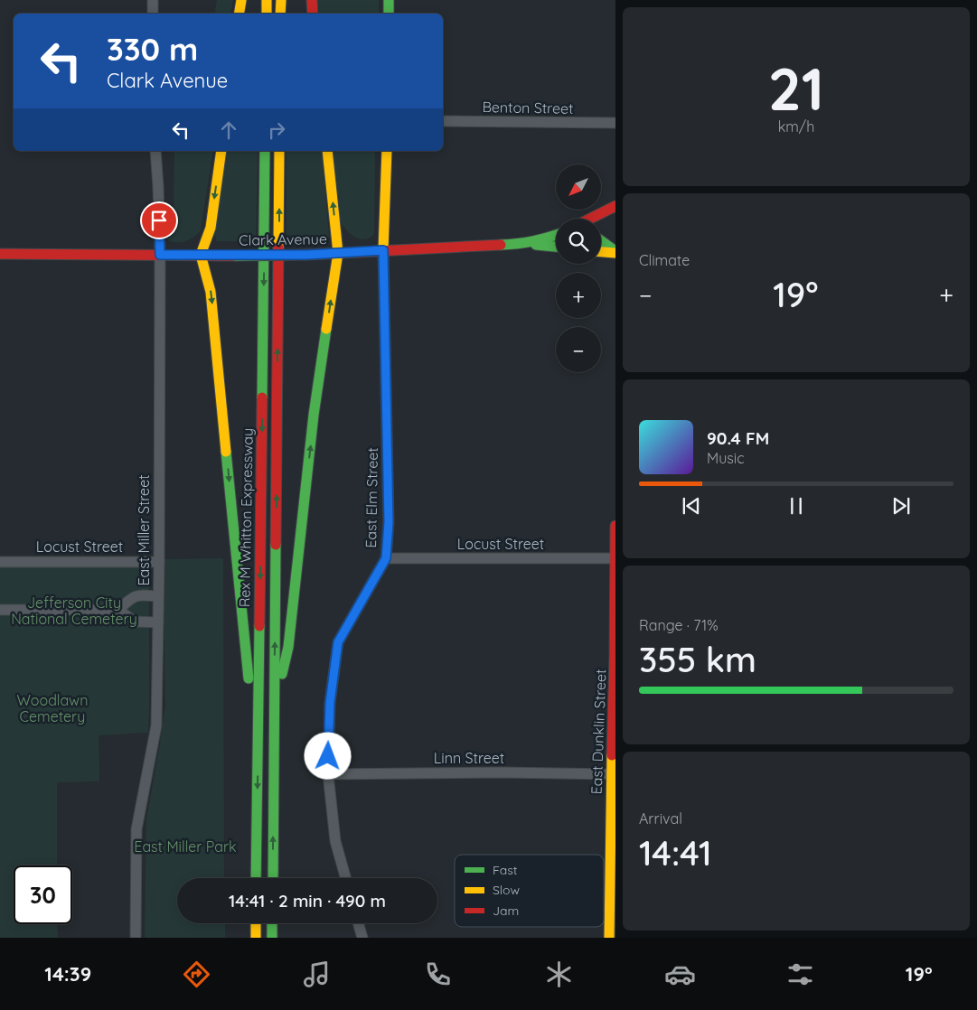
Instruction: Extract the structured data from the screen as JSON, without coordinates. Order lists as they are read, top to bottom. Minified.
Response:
{"streets":{"main road":["Clark Avenue","East Elm Street","Rex M Whitton Expressway","East Dunklin Street"],"street":["Benton Street","East Miller Street","Locust Street","Linn Street"]},"crossings":[["Clark Avenue","East Elm Street"],["Clark Avenue","East Miller Street"],["East Elm Street","Locust Street"],["East Elm Street","Linn Street"],["East Miller Street","Locust Street"],["Locust Street","East Dunklin Street"],["East Dunklin Street","Linn Street"]],"parks":["Jefferson City National Cemetery","Woodlawn Cemetery","East Miller Park"],"legend":["Fast","Slow","Jam"],"north":"bottom left","page":{"tile":[["21","km/h"],"Climate",["Range · 71%","355 km"],["Arrival","14:41"]],"turn":["330 m","Clark Avenue"],"map_buttons":["+","−"],"heat":["−","19°","+"],"song":["90.4 FM","Music"],"limit":"30","trip":"14:41 · 2 min · 490 m","tabs":["14:39","19°"]}}
